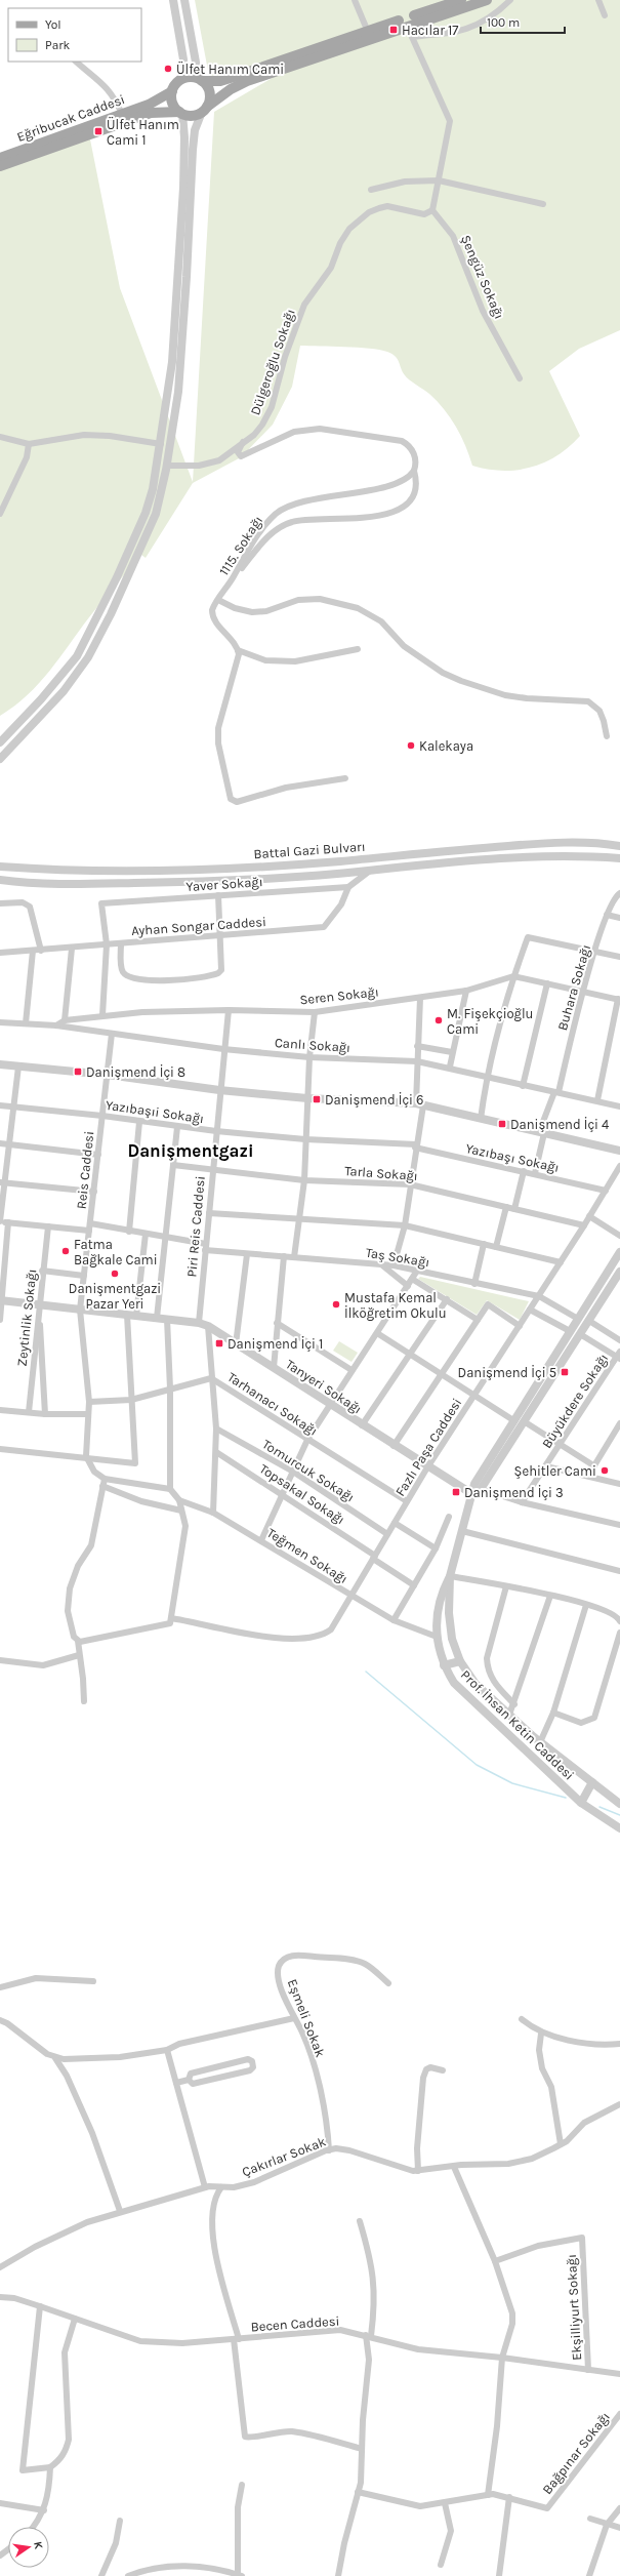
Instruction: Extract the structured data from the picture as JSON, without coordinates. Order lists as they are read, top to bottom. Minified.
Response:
{"streets":{"main road":["Eğribucak Caddesi"],"street":["Şengüz Sokağı","Dülgeroğlu Sokağı","1115. Sokağı","Battal Gazi Bulvarı","Yaver Sokağı","Ayhan Songar Caddesi","Buhara Sokağı","Seren Sokağı","Canlı Sokağı","Yazıbaşıi Sokağı","Yazıbaşı Sokağı","Reis Caddesi","Tarla Sokağı","Piri Reis Caddesi","Taş Sokağı","Zeytinlik Sokağı","Tanyeri Sokağı","Büyükdere Sokağı","Tarhanacı Sokağı","Fazlı Paşa Caddesi","Tomurcuk Sokağı","Topsakal Sokağı","Teğmen Sokağı","Prof. İhsan Ketin Caddesi","Eşmeli Sokak","Çakırlar Sokak","Ekşilliyurt Sokağı","Becen Caddesi","Bağpınar Sokağı"]},"crossings":[["Şengüz Sokağı","Dülgeroğlu Sokağı"],["Battal Gazi Bulvarı","Ayhan Songar Caddesi"],["Yaver Sokağı","Ayhan Songar Caddesi"],["Buhara Sokağı","Seren Sokağı"],["Buhara Sokağı","Canlı Sokağı"],["Buhara Sokağı","Yazıbaşı Sokağı"],["Seren Sokağı","Piri Reis Caddesi"],["Canlı Sokağı","Reis Caddesi"],["Canlı Sokağı","Piri Reis Caddesi"],["Yazıbaşıi Sokağı","Yazıbaşı Sokağı"],["Yazıbaşıi Sokağı","Reis Caddesi"],["Yazıbaşıi Sokağı","Piri Reis Caddesi"],["Yazıbaşı Sokağı","Fazlı Paşa Caddesi"],["Reis Caddesi","Taş Sokağı"],["Reis Caddesi","Tanyeri Sokağı"],["Reis Caddesi","Tarhanacı Sokağı"],["Tarla Sokağı","Piri Reis Caddesi"],["Tarla Sokağı","Fazlı Paşa Caddesi"],["Piri Reis Caddesi","Taş Sokağı"],["Piri Reis Caddesi","Tanyeri Sokağı"],["Taş Sokağı","Zeytinlik Sokağı"],["Taş Sokağı","Fazlı Paşa Caddesi"],["Zeytinlik Sokağı","Tanyeri Sokağı"],["Tanyeri Sokağı","Fazlı Paşa Caddesi"],["Tarhanacı Sokağı","Fazlı Paşa Caddesi"],["Fazlı Paşa Caddesi","Tomurcuk Sokağı"],["Fazlı Paşa Caddesi","Topsakal Sokağı"],["Fazlı Paşa Caddesi","Teğmen Sokağı"],["Teğmen Sokağı","Prof. İhsan Ketin Caddesi"],["Eşmeli Sokak","Çakırlar Sokak"],["Ekşilliyurt Sokağı","Becen Caddesi"]],"districts":["Danişmentgazi"],"places":{"transit":["Hacılar 17","Ülfet Hanım Cami 1","Danişmend İçi 8","Danişmend İçi 6","Danişmend İçi 4","Danişmend İçi 1","Danişmend İçi 5","Danişmend İçi 3"],"other":["Ülfet Hanım Cami","Kalekaya","M. Fişekçioğlu Cami","Fatma Bağkale Cami","Danişmentgazi Pazar Yeri","Mustafa Kemal İlköğretim Okulu","Şehitler Cami"]},"legend":["Yol","Park"],"scale_bar":"100 m","north":"right"}
